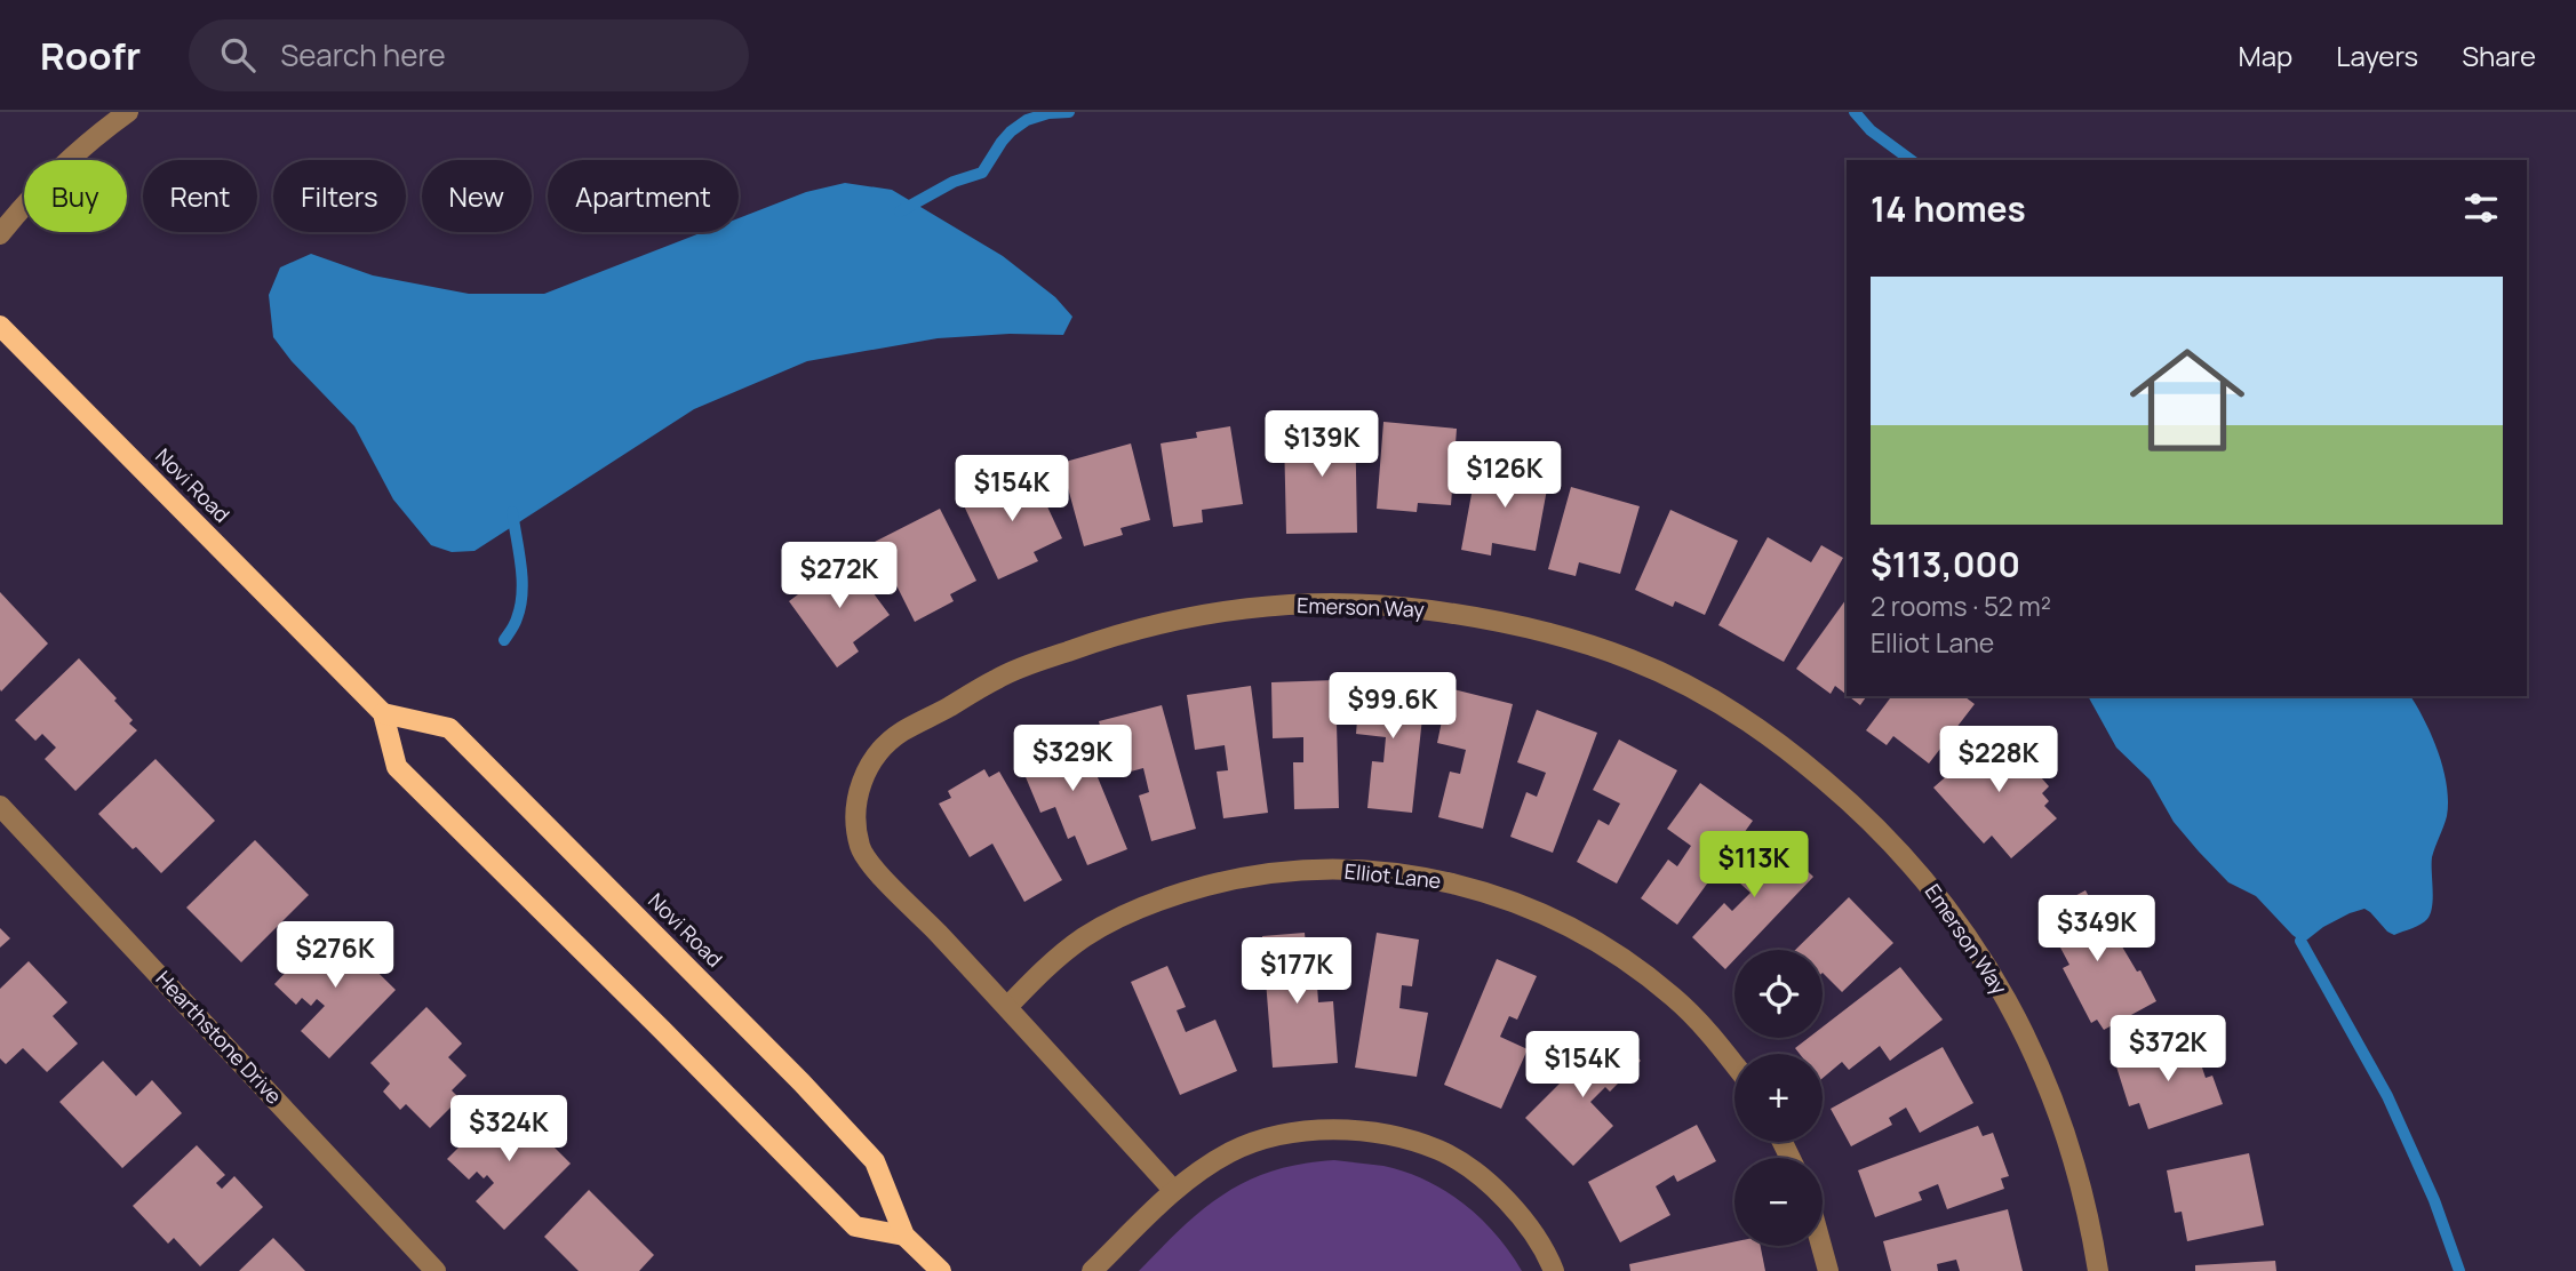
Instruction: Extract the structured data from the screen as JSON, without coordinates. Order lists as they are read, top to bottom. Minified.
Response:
{"streets":{"main road":["Novi Road"],"street":["Emerson Way","Elliot Lane","Hearthstone Drive"]},"crossings":[["Emerson Way","Elliot Lane"]],"page":{"header":"Roofr","search":"Search here","nav":["Map","Layers","Share"],"chip":["Buy","Rent","Filters","New","Apartment"],"heading":"14 homes","list":[{"name":"$113,000","note":"2 rooms · 52 m² · Elliot Lane"}],"price":["$139K","$126K","$154K","$272K","$99.6K","$329K","$228K","$113K","$349K","$276K","$177K","$372K","$154K","$324K"],"map_buttons":["+","−"]}}
